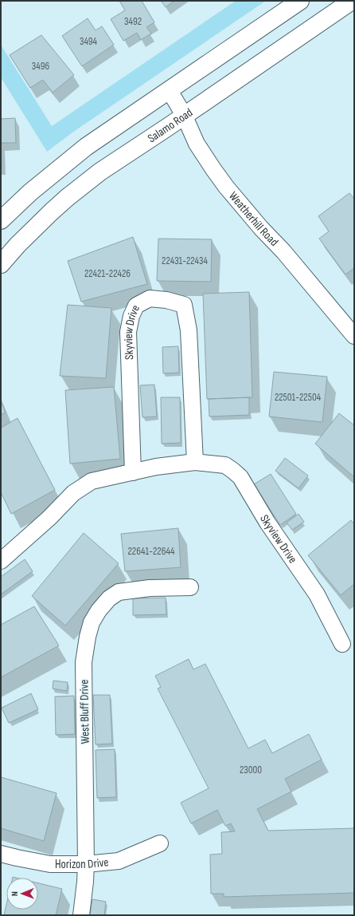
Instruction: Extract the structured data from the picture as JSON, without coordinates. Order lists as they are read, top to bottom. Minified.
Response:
{"streets":{"main road":["Salamo Road"],"street":["Weatherhill Road","Skyview Drive","West Bluff Drive","Horizon Drive"]},"crossings":[["Salamo Road","Weatherhill Road"],["West Bluff Drive","Horizon Drive"]],"house_numbers":["3492","3494","3496","22431-22434","22421-22426","22501-22504","22641-22644","23000"],"north":"left"}
